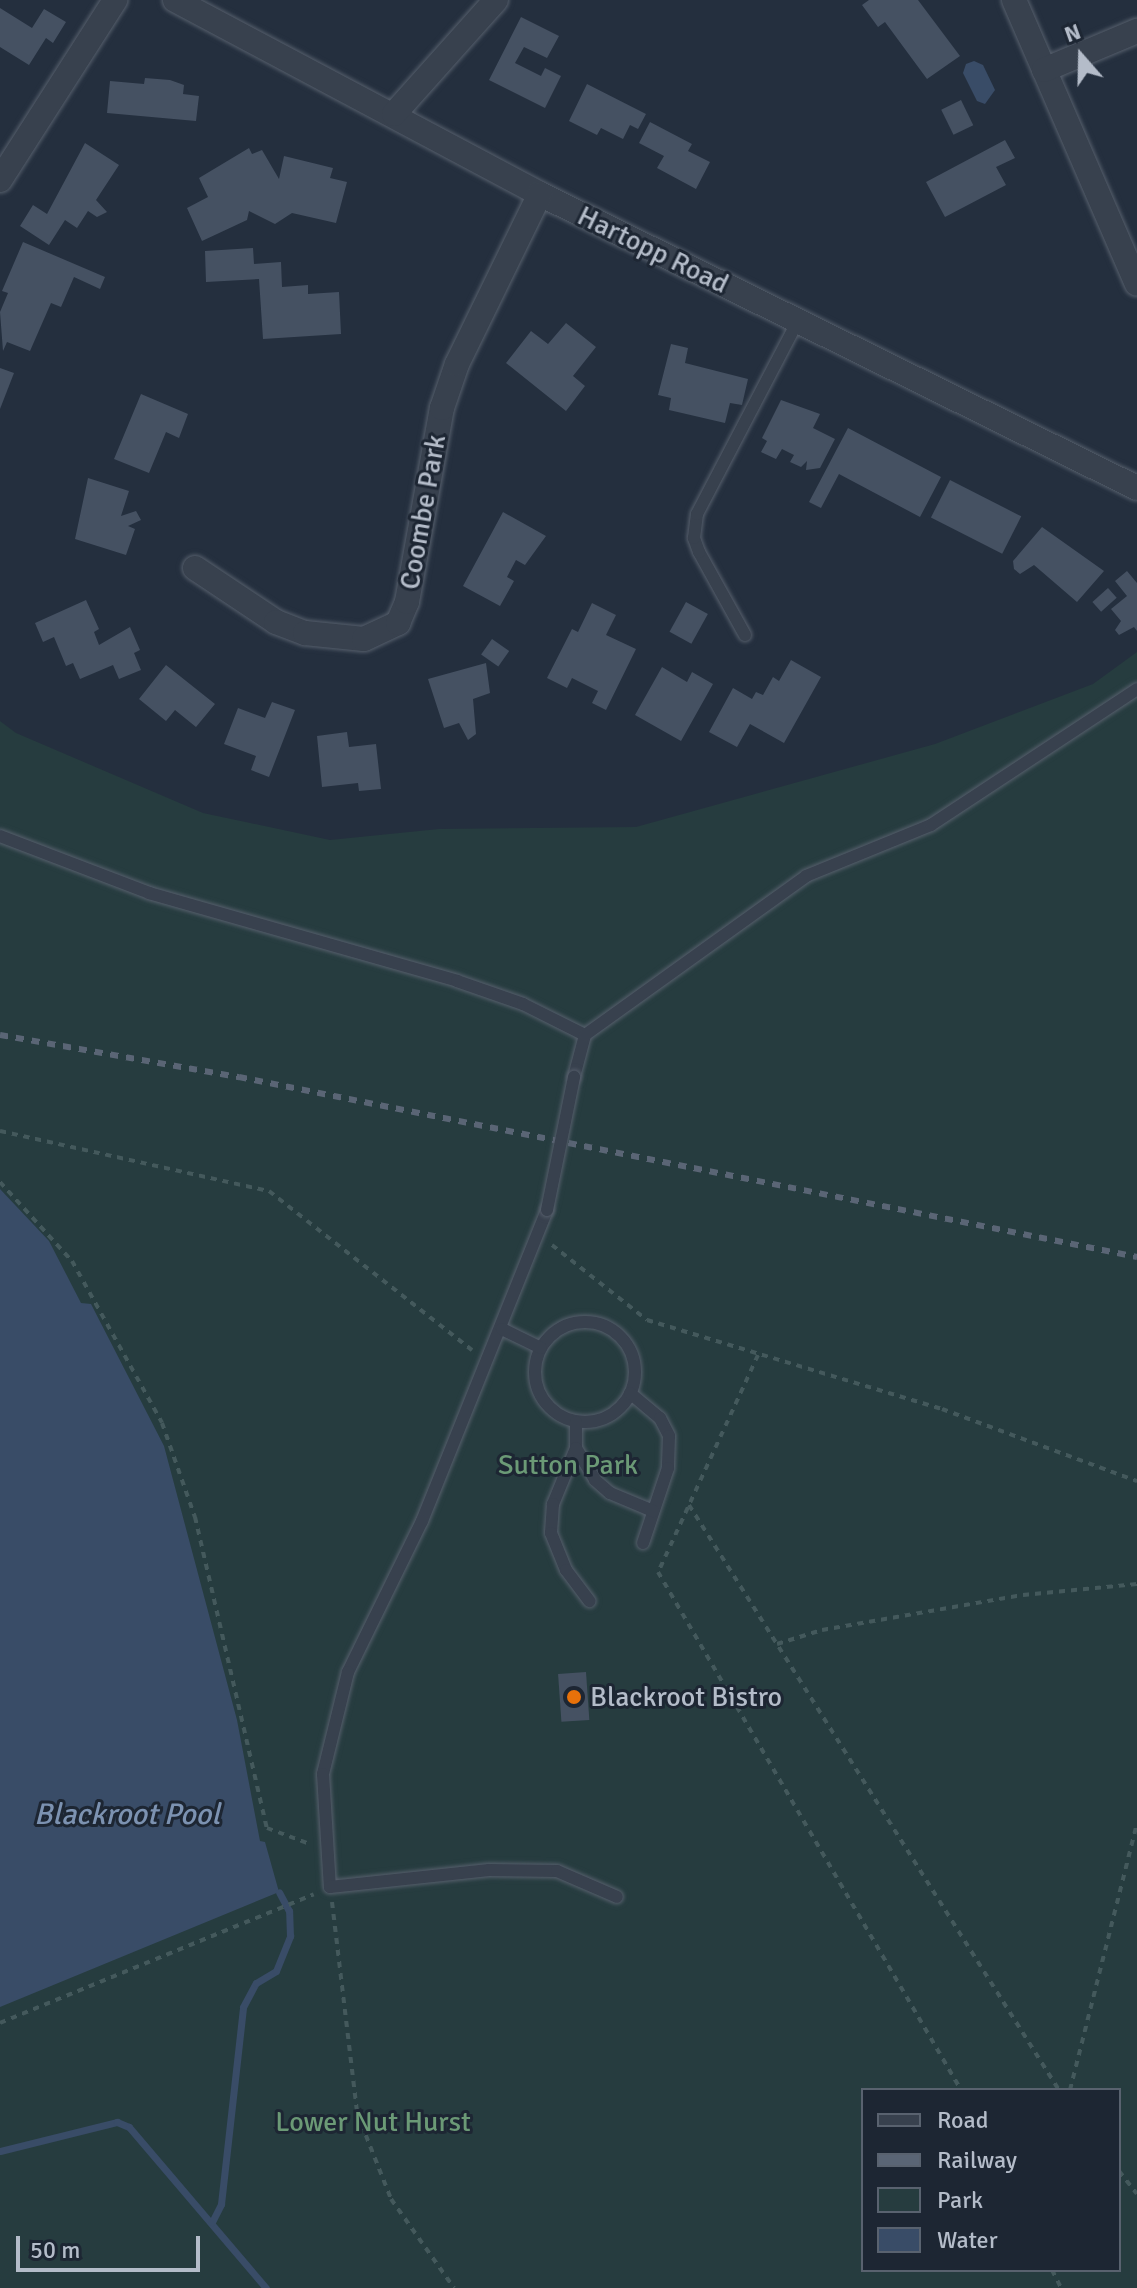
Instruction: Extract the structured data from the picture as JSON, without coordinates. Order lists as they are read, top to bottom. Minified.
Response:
{"streets":{"street":["Hartopp Road","Coombe Park"]},"crossings":[["Hartopp Road","Coombe Park"]],"water":["Blackroot Pool"],"parks":["Sutton Park","Lower Nut Hurst"],"places":["Blackroot Bistro"],"legend":["Road","Railway","Park","Water"],"scale_bar":"50 m","north":"top"}
